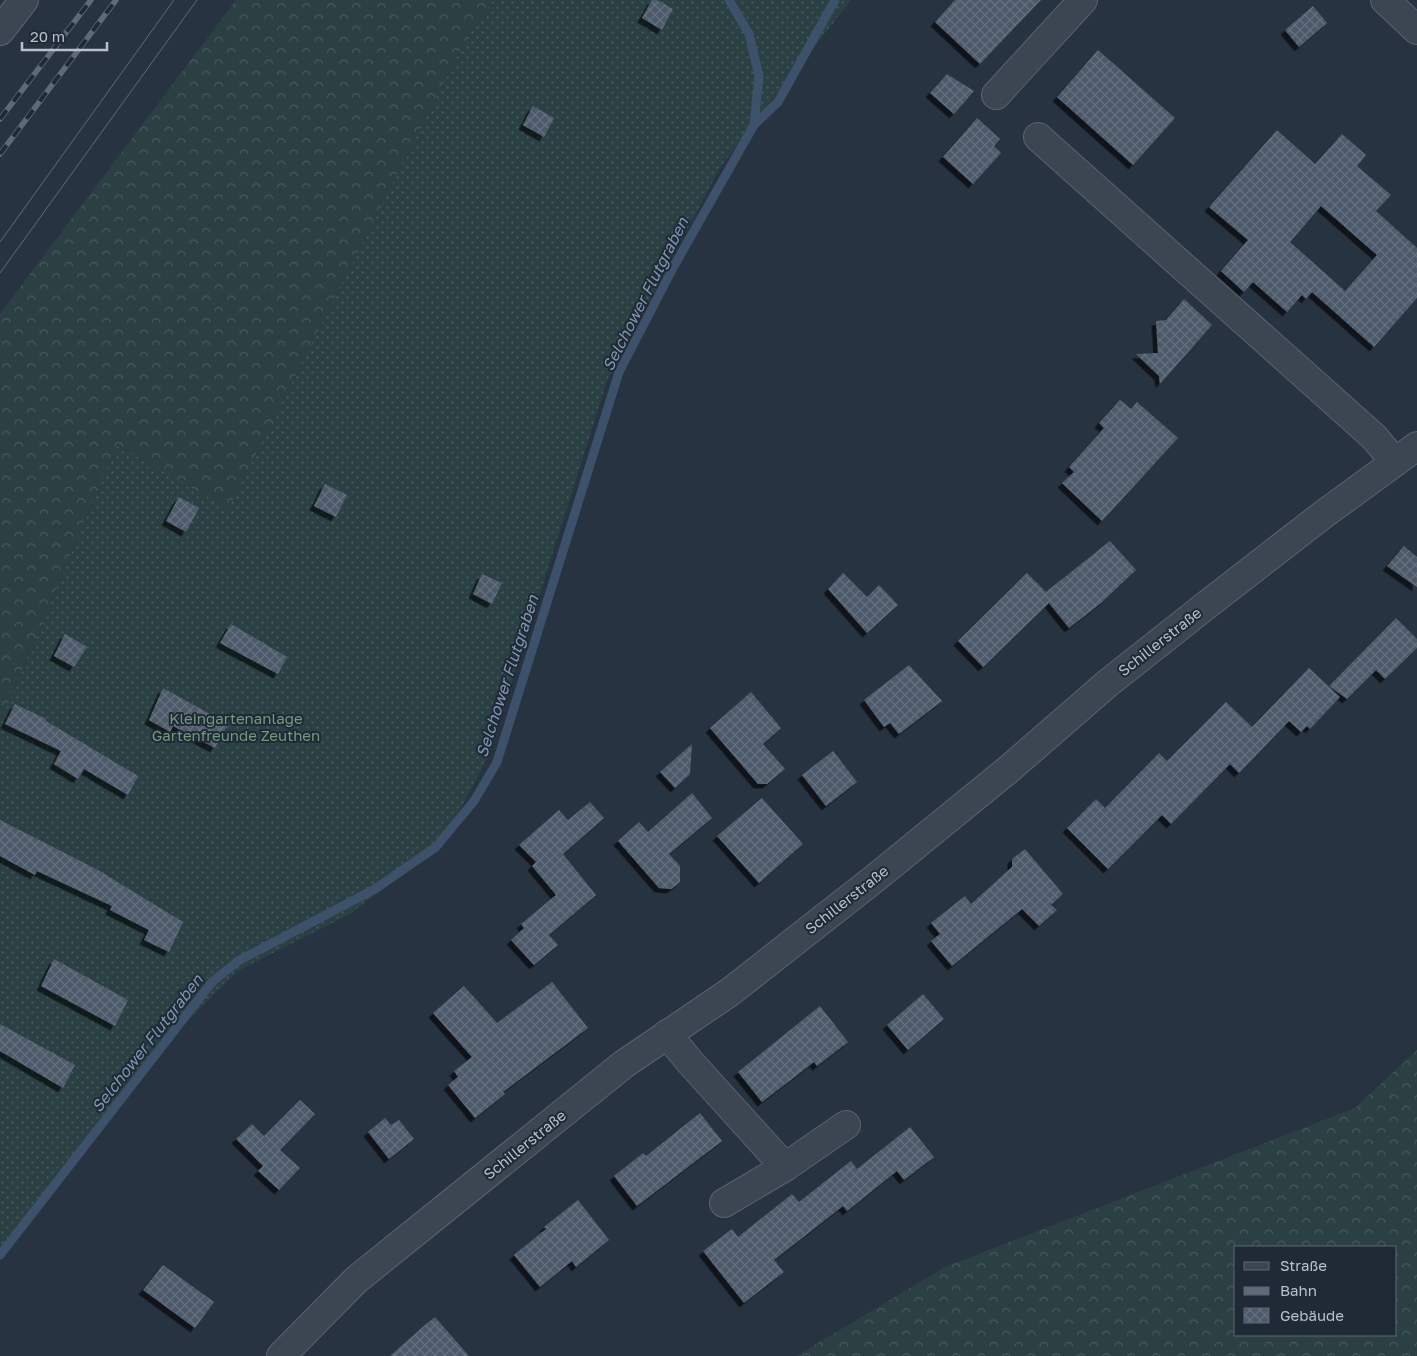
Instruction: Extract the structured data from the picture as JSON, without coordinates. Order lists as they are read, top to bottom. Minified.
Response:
{"streets":{"street":["Schillerstraße"]},"water":["Selchower Flutgraben"],"parks":["Kleingartenanlage Gartenfreunde Zeuthen"],"legend":["Straße","Bahn","Gebäude"],"scale_bar":"20 m"}
